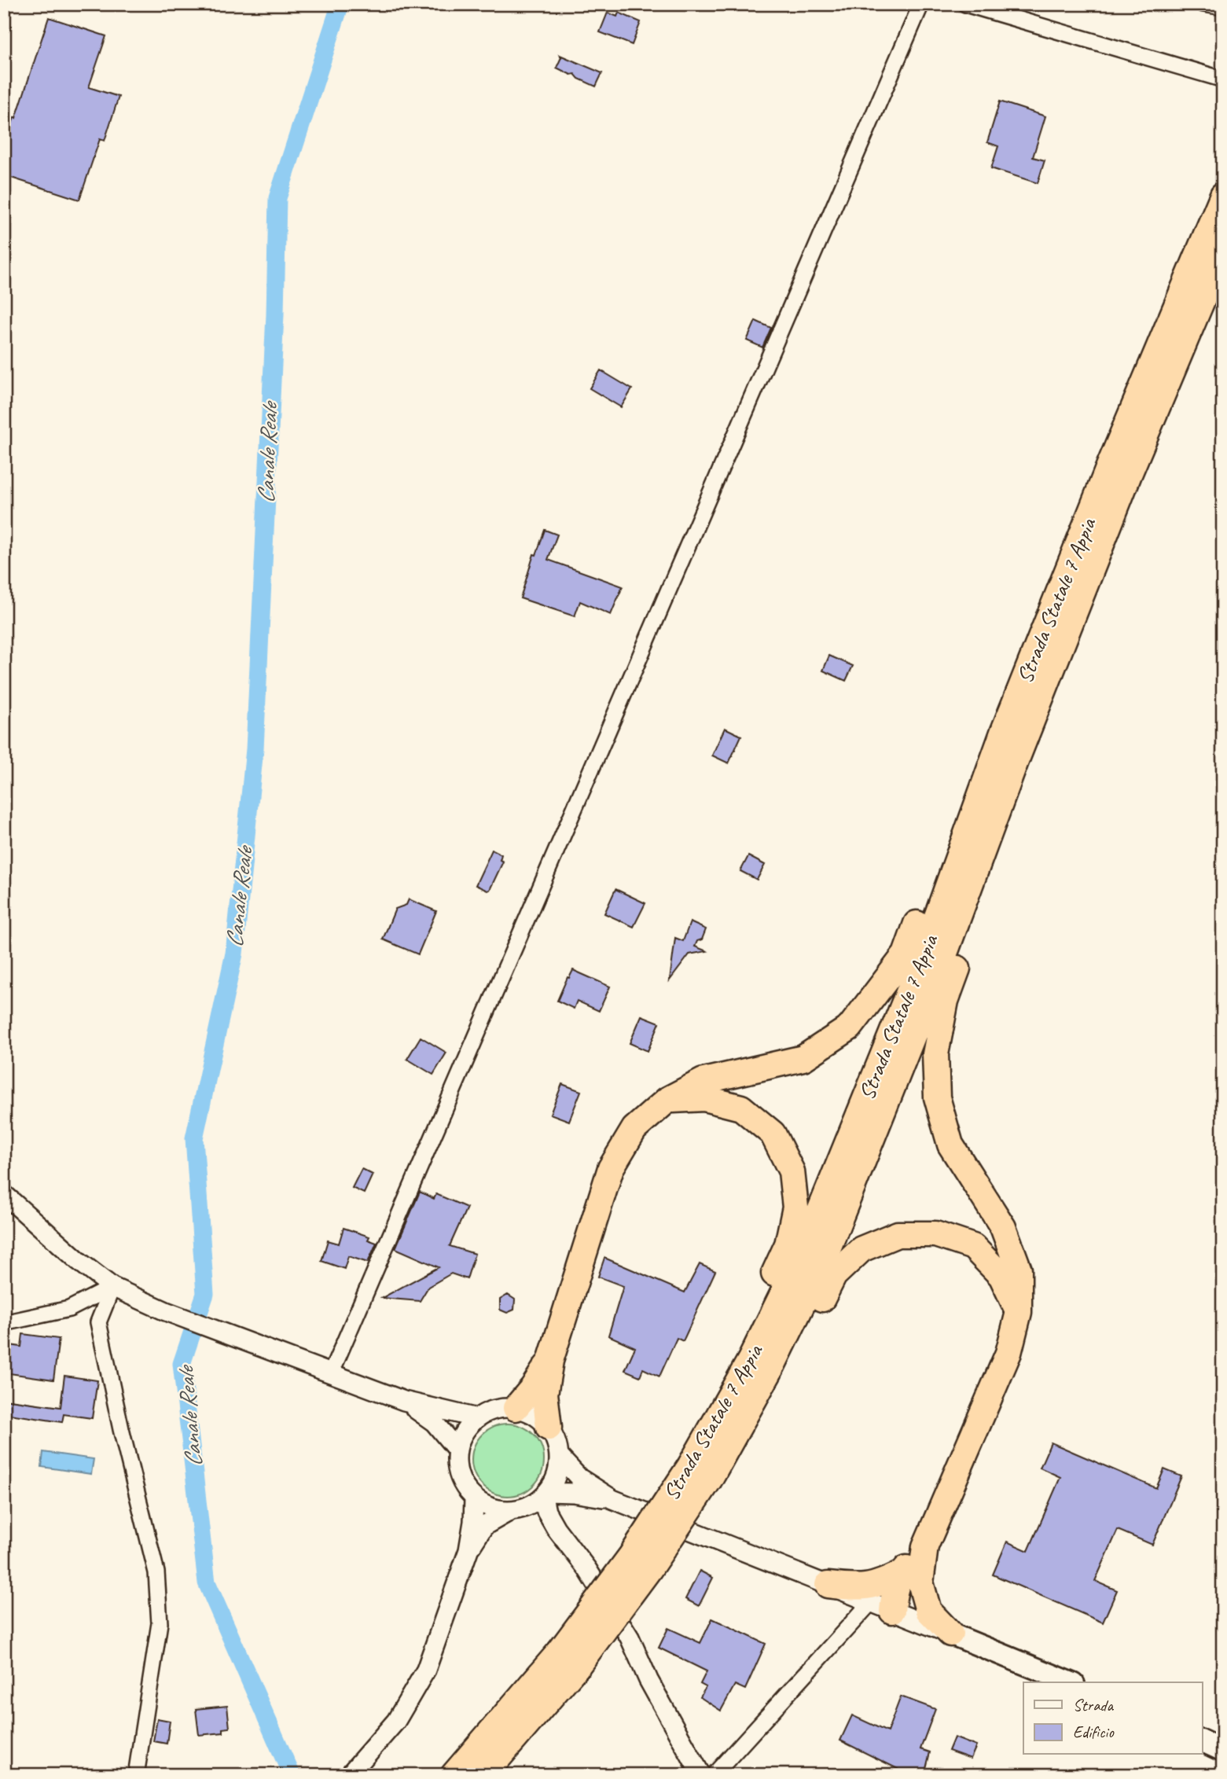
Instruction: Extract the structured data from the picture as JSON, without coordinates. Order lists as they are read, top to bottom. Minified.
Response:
{"streets":{"highway":["Strada Statale 7 Appia"]},"water":["Canale Reale"],"legend":["Strada","Edificio"]}
